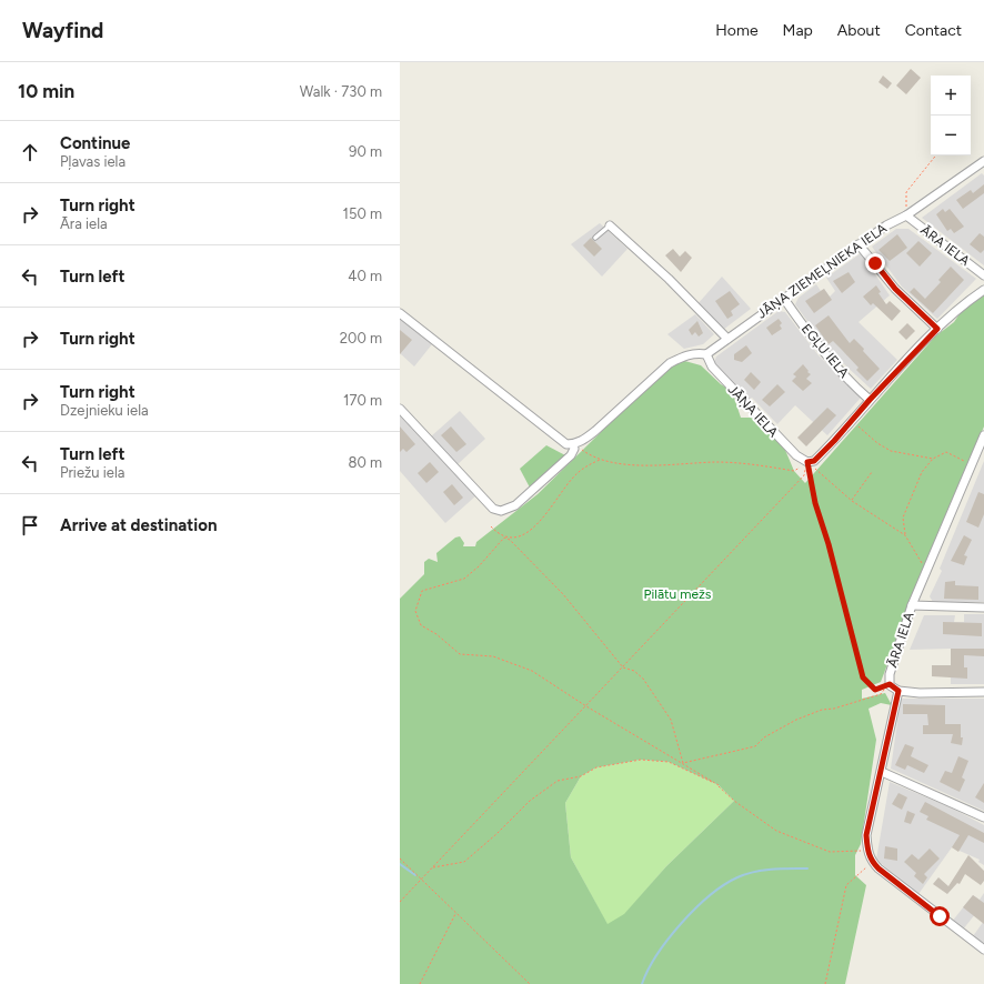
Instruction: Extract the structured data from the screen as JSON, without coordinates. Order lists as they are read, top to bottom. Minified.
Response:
{"streets":{"street":["ĀRA IELA","JĀŅA ZIEMEĻNIEKA IELA","EGĻU IELA","JĀŅA IELA"]},"crossings":[["ĀRA IELA","JĀŅA ZIEMEĻNIEKA IELA"],["JĀŅA ZIEMEĻNIEKA IELA","EGĻU IELA"],["JĀŅA ZIEMEĻNIEKA IELA","JĀŅA IELA"]],"parks":["Pilātu mežs"],"page":{"header":"Wayfind","nav":["Home","Map","About","Contact"],"heading":["10 min","Walk · 730 m"],"map_buttons":["+","−"],"list":[["Continue","Pļavas iela","90 m"],["Turn right","Āra iela","150 m"],["Turn left","40 m"],["Turn right","200 m"],["Turn right","Dzejnieku iela","170 m"],["Turn left","Priežu iela","80 m"],"Arrive at destination"]}}
